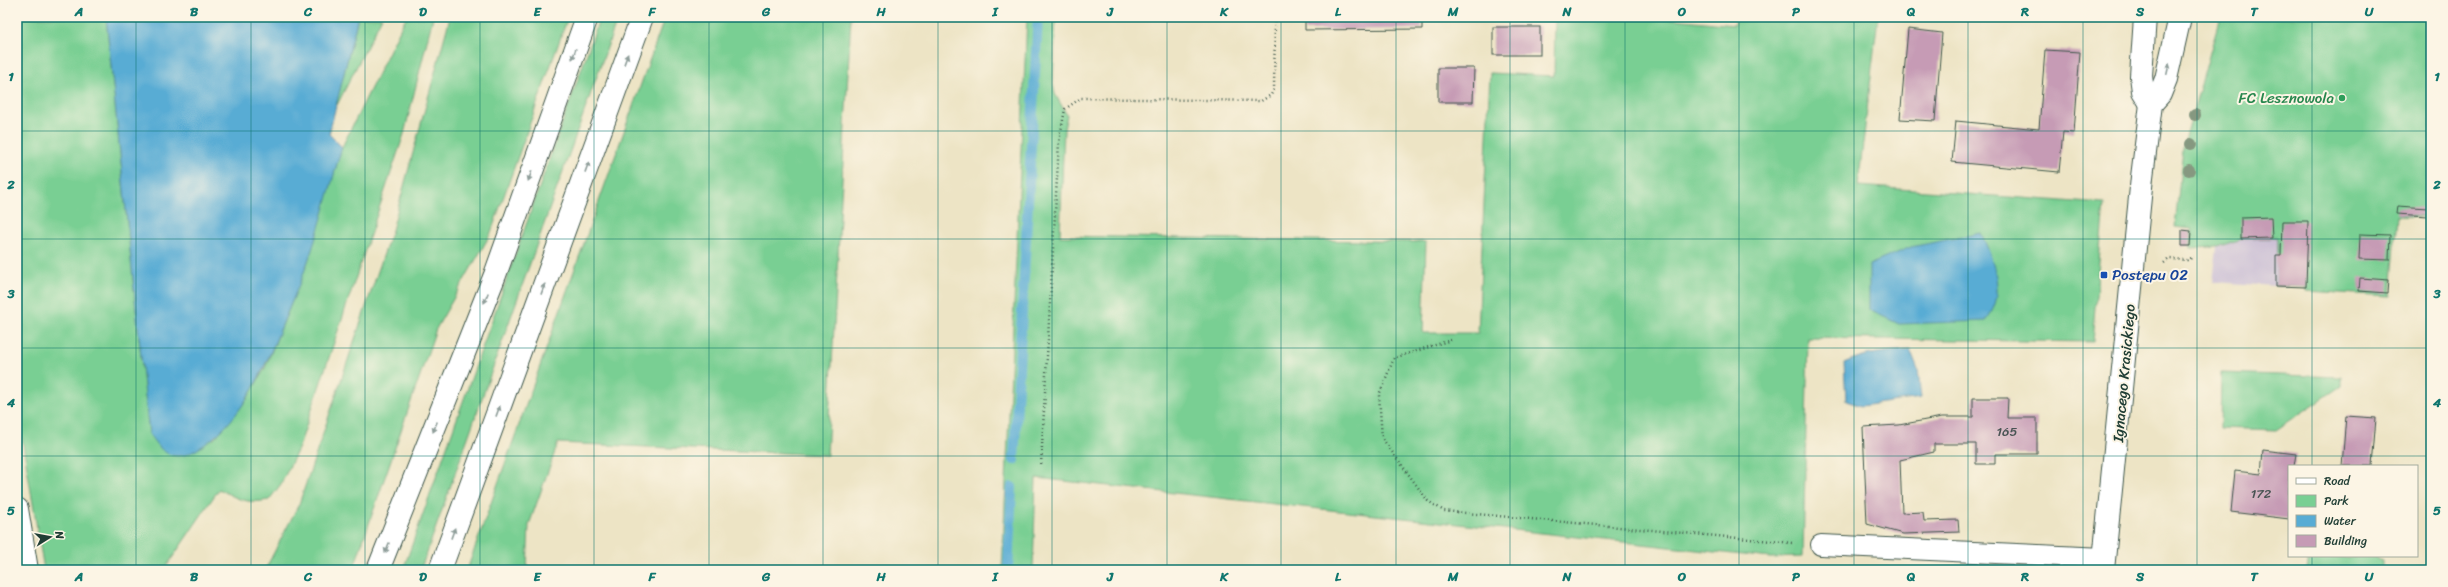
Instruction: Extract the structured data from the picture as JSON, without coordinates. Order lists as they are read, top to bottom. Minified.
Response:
{"streets":{"main road":["Ignacego Krasickiego"]},"places":{"other":["FC Lesznowola"],"transit":["Postępu 02"]},"house_numbers":["165","172"],"legend":["Road","Park","Water","Building"],"north":"right","grid":{"columns":["A","B","C","D","E","F","G","H","I","J","K","L","M","N","O","P","Q","R","S","T","U"],"rows":["1","2","3","4","5"]}}
